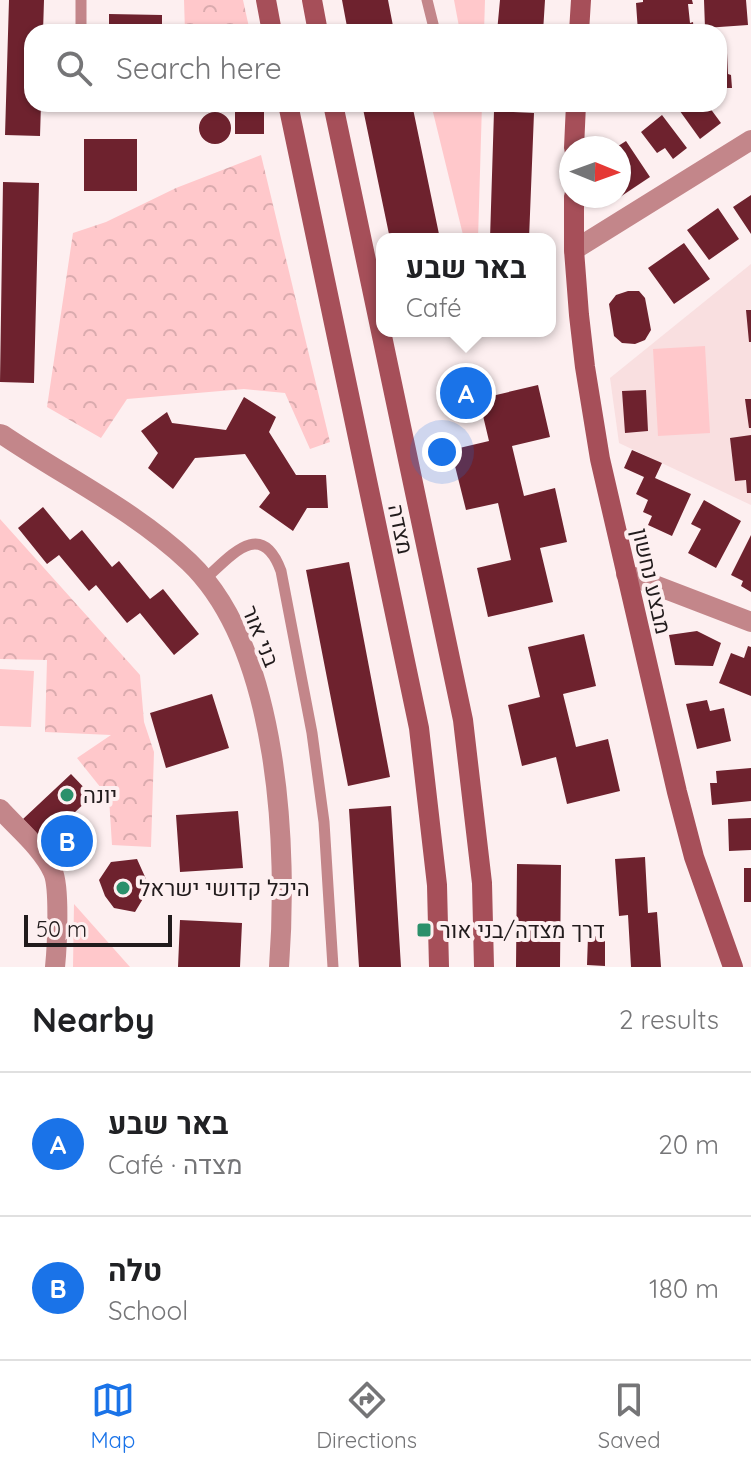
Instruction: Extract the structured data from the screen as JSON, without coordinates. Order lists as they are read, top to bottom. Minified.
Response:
{"streets":{"main road":["מצדה","מבצע נחשון"],"street":["בני אור"]},"places":{"other":["יונה","היכל קדושי ישראל"],"transit":["דרך מצדה/בני אור"]},"scale_bar":"50 m","north":"right","page":{"search":"Search here","popup":["באר שבע","Café"],"pins":["A","B"],"scale":"50 m","heading":["Nearby","2 results"],"list":[{"mark":"A","name":"באר שבע","note":"Café · מצדה","value":"20 m"},{"mark":"B","name":"טלה","note":"School","value":"180 m"}],"nav":["Map","Directions","Saved"]}}
